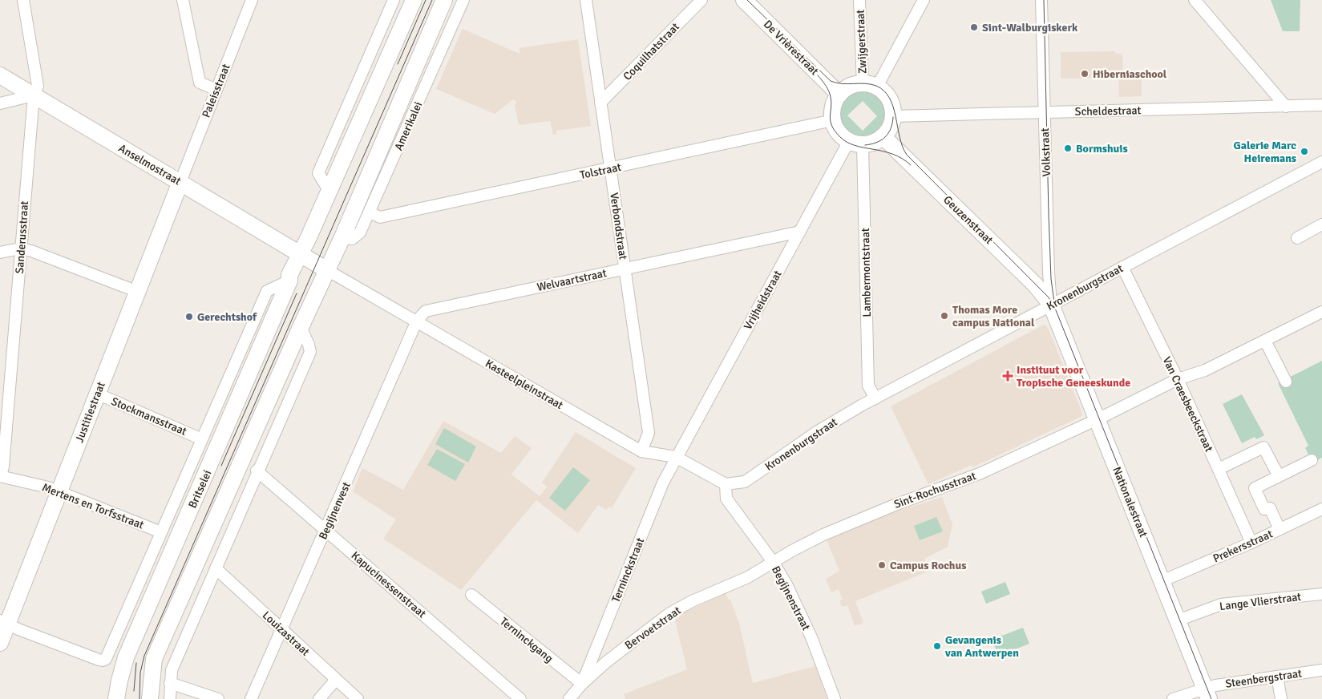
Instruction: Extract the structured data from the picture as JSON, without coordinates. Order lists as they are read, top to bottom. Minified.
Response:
{"streets":{"street":["Zwijgerstraat","De Vrièrestraat","Coquilhatstraat","Paleisstraat","Scheldestraat","Amerikalei","Volkstraat","Anselmostraat","Tolstraat","Geuzenstraat","Verbondstraat","Sanderusstraat","Lambermontstraat","Welvaartstraat","Kronenburgstraat","Vrijheidstraat","Kasteelpleinstraat","Van Craesbeeckstraat","Justitiestraat","Stockmansstraat","Britselei","Sint-Rochusstraat","Nationalestraat","Mertens en Torfsstraat","Begijnenvest","Prekersstraat","Terninckstraat","Kapucinessenstraat","Begijnenstraat","Lange Vlierstraat","Bervoetstraat","Louizastraat","Terninckgang","Steenbergstraat"]},"crossings":[["Zwijgerstraat","De Vrièrestraat"],["Zwijgerstraat","Scheldestraat"],["Zwijgerstraat","Tolstraat"],["Zwijgerstraat","Geuzenstraat"],["Zwijgerstraat","Lambermontstraat"],["Zwijgerstraat","Vrijheidstraat"],["De Vrièrestraat","Scheldestraat"],["De Vrièrestraat","Tolstraat"],["De Vrièrestraat","Geuzenstraat"],["De Vrièrestraat","Lambermontstraat"],["De Vrièrestraat","Vrijheidstraat"],["Coquilhatstraat","Verbondstraat"],["Paleisstraat","Anselmostraat"],["Paleisstraat","Justitiestraat"],["Scheldestraat","Volkstraat"],["Scheldestraat","Tolstraat"],["Scheldestraat","Geuzenstraat"],["Scheldestraat","Lambermontstraat"],["Scheldestraat","Vrijheidstraat"],["Amerikalei","Tolstraat"],["Amerikalei","Kasteelpleinstraat"],["Volkstraat","Geuzenstraat"],["Volkstraat","Kronenburgstraat"],["Volkstraat","Nationalestraat"],["Anselmostraat","Sanderusstraat"],["Anselmostraat","Justitiestraat"],["Anselmostraat","Britselei"],["Tolstraat","Geuzenstraat"],["Tolstraat","Verbondstraat"],["Tolstraat","Lambermontstraat"],["Tolstraat","Vrijheidstraat"],["Geuzenstraat","Lambermontstraat"],["Geuzenstraat","Kronenburgstraat"],["Geuzenstraat","Vrijheidstraat"],["Geuzenstraat","Nationalestraat"],["Verbondstraat","Welvaartstraat"],["Verbondstraat","Kasteelpleinstraat"],["Sanderusstraat","Mertens en Torfsstraat"],["Lambermontstraat","Kronenburgstraat"],["Lambermontstraat","Vrijheidstraat"],["Welvaartstraat","Vrijheidstraat"],["Welvaartstraat","Kasteelpleinstraat"],["Welvaartstraat","Begijnenvest"],["Kronenburgstraat","Kasteelpleinstraat"],["Kronenburgstraat","Van Craesbeeckstraat"],["Kronenburgstraat","Nationalestraat"],["Kronenburgstraat","Begijnenstraat"],["Vrijheidstraat","Kasteelpleinstraat"],["Vrijheidstraat","Terninckstraat"],["Kasteelpleinstraat","Begijnenvest"],["Kasteelpleinstraat","Terninckstraat"],["Kasteelpleinstraat","Begijnenstraat"],["Van Craesbeeckstraat","Sint-Rochusstraat"],["Van Craesbeeckstraat","Prekersstraat"],["Justitiestraat","Stockmansstraat"],["Justitiestraat","Britselei"],["Justitiestraat","Mertens en Torfsstraat"],["Stockmansstraat","Britselei"],["Britselei","Mertens en Torfsstraat"],["Sint-Rochusstraat","Nationalestraat"],["Sint-Rochusstraat","Begijnenstraat"],["Sint-Rochusstraat","Bervoetstraat"],["Nationalestraat","Prekersstraat"],["Nationalestraat","Lange Vlierstraat"],["Nationalestraat","Steenbergstraat"],["Begijnenvest","Kapucinessenstraat"],["Begijnenvest","Louizastraat"],["Terninckstraat","Bervoetstraat"],["Terninckstraat","Terninckgang"],["Begijnenstraat","Bervoetstraat"],["Bervoetstraat","Terninckgang"]],"places":{"other":["Sint-Walburgiskerk","Hiberniaschool","Bormshuis","Galerie Marc Heiremans","Thomas More campus National","Gerechtshof","Campus Rochus","Gevangenis van Antwerpen"],"health":["Instituut voor Tropische Geneeskunde"]}}
